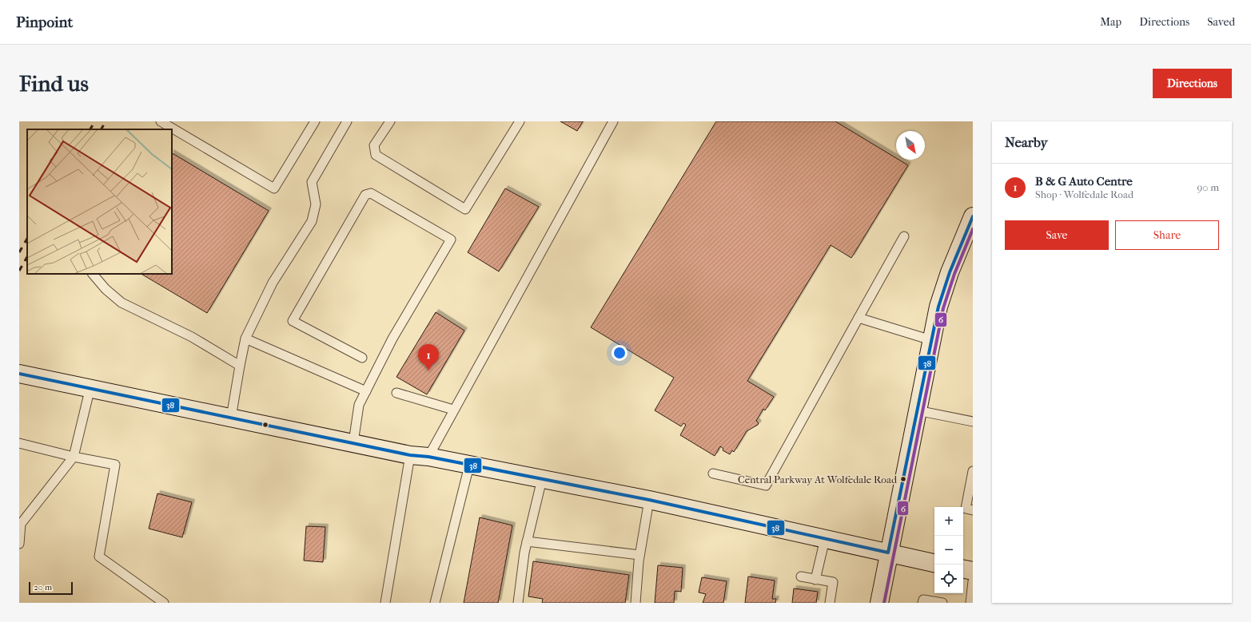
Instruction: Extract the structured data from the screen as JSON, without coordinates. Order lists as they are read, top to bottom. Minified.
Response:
{"places":["Central Parkway At Wolfedale Road"],"lines":["transit line 38","transit line 6"],"scale_bar":"20 m","north":"bottom right","page":{"header":"Pinpoint","nav":["Map","Directions","Saved"],"buttons":["Directions",["Save","Share"]],"title":"Find us","heading":"Nearby","list":[{"mark":"1","name":"B & G Auto Centre","note":"Shop · Wolfedale Road","value":"90 m"}],"pins":"1","map_buttons":["+","−"],"scale":"20 m"}}
